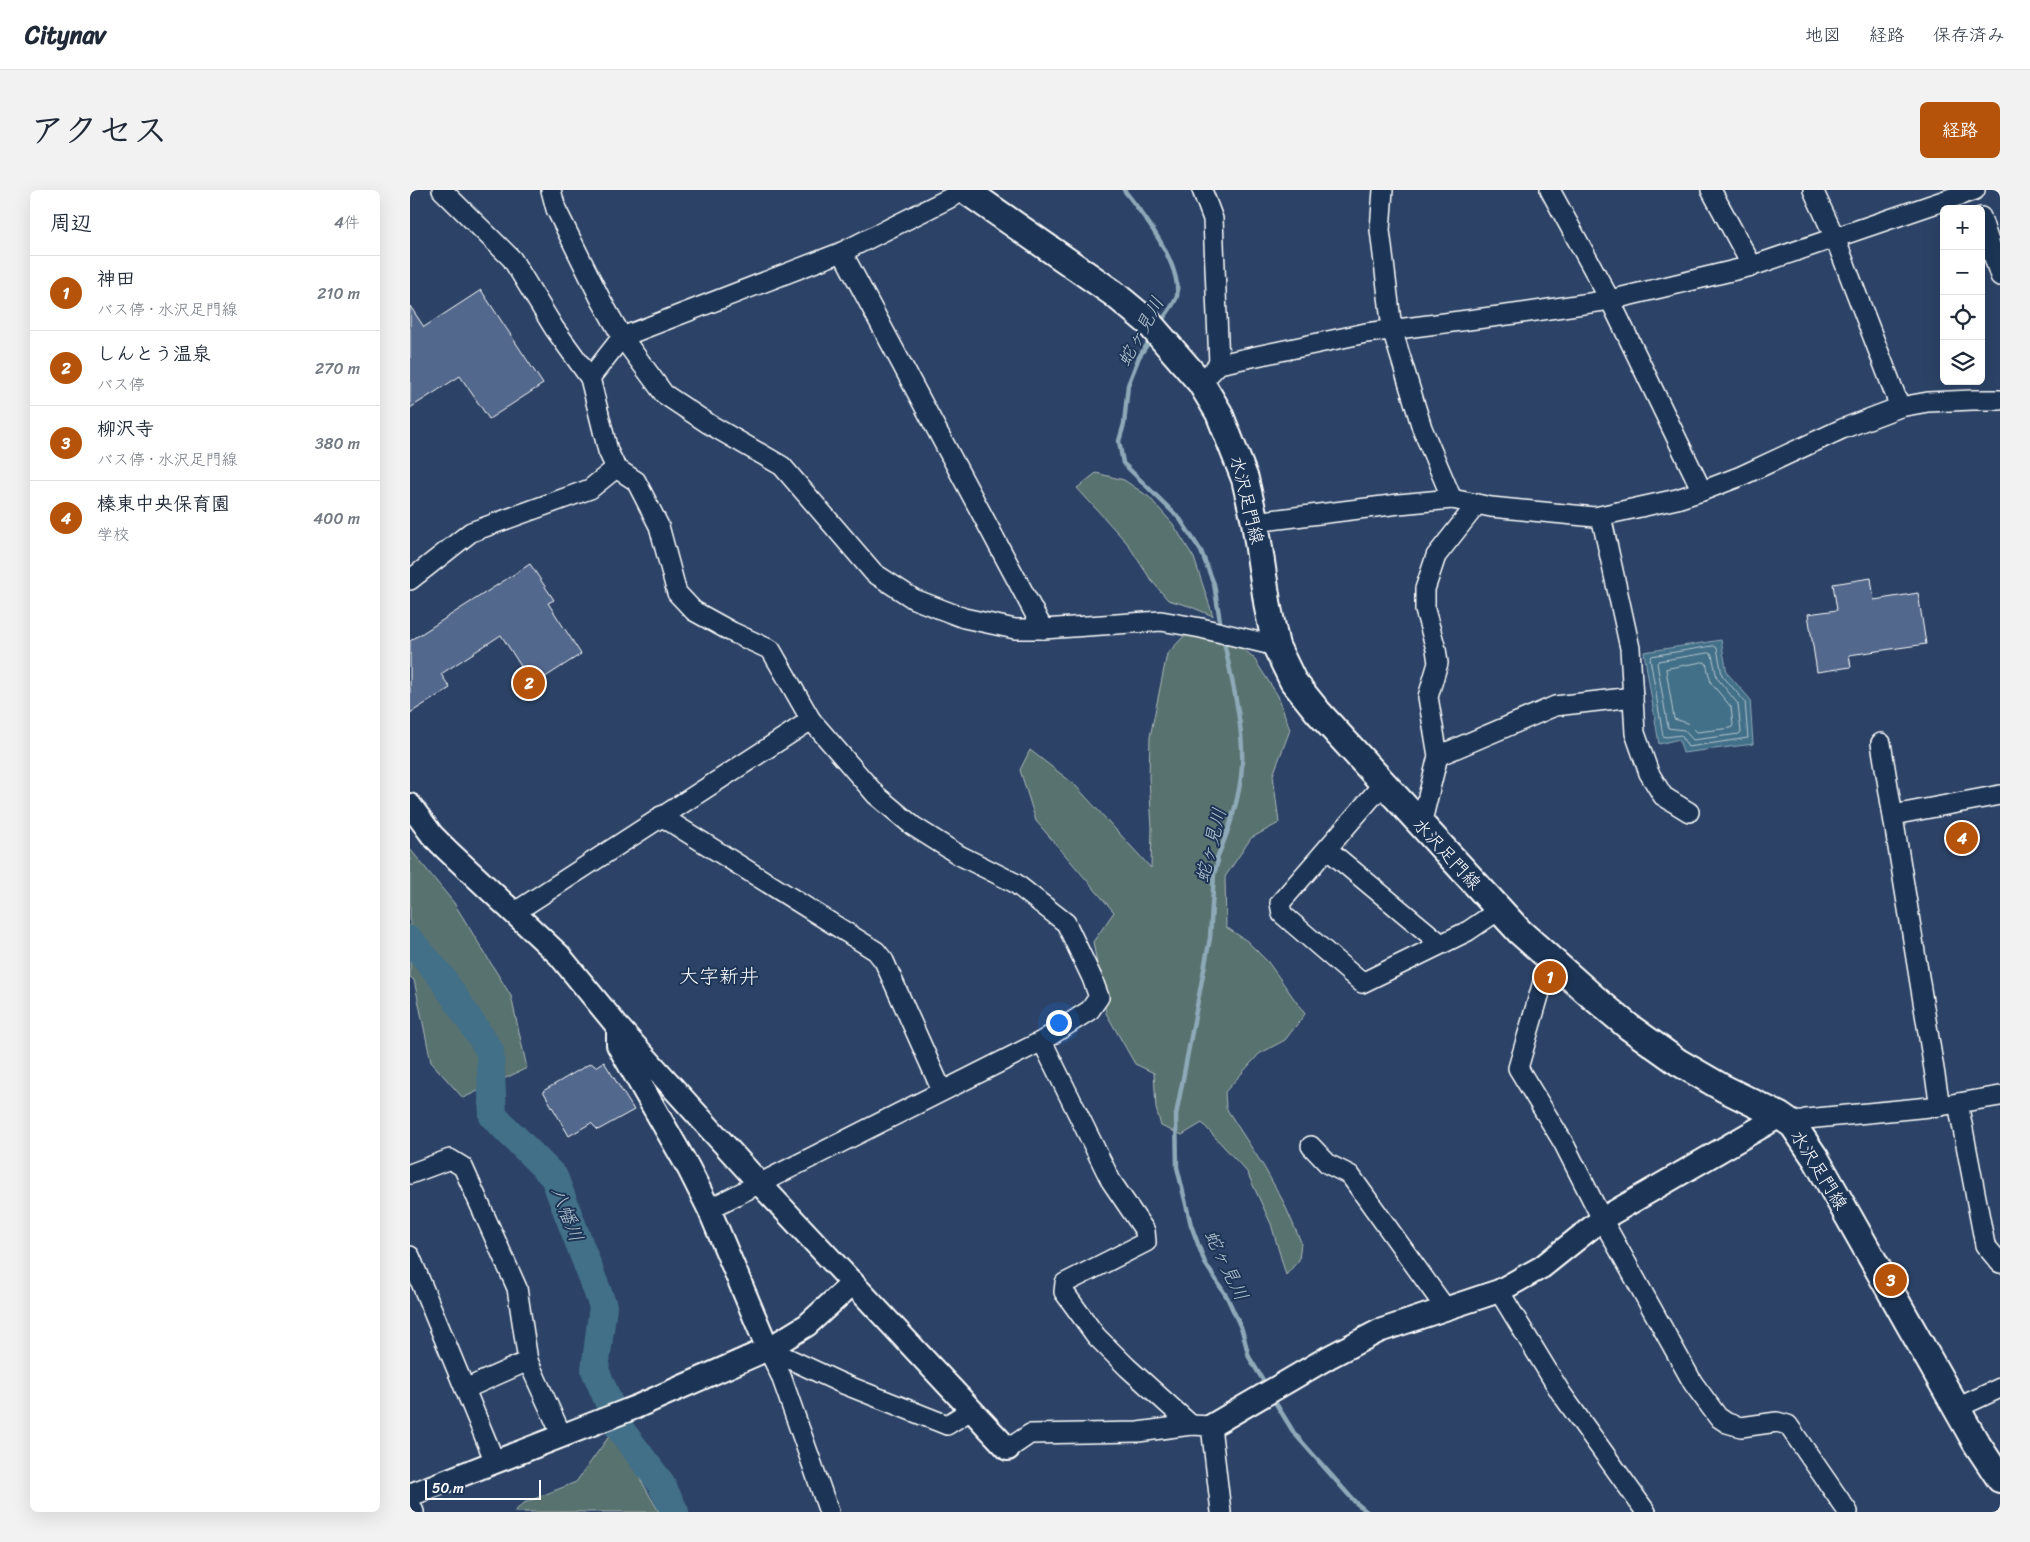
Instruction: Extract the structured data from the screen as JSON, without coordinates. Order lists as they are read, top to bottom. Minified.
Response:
{"streets":{"main road":["水沢足門線"]},"districts":["大字新井"],"water":["蛇ヶ見川","八幡川"],"scale_bar":"50 m","page":{"header":"Citynav","nav":["地図","経路","保存済み"],"title":"アクセス","buttons":"経路","heading":["周辺","4件"],"map_buttons":["+","−"],"list":[{"mark":"1","name":"神田","note":"バス停 · 水沢足門線","value":"210 m"},{"mark":"2","name":"しんとう温泉","note":"バス停","value":"270 m"},{"mark":"3","name":"柳沢寺","note":"バス停 · 水沢足門線","value":"380 m"},{"mark":"4","name":"榛東中央保育園","note":"学校","value":"400 m"}],"pins":["2","4","1","3"],"scale":"50 m"}}
